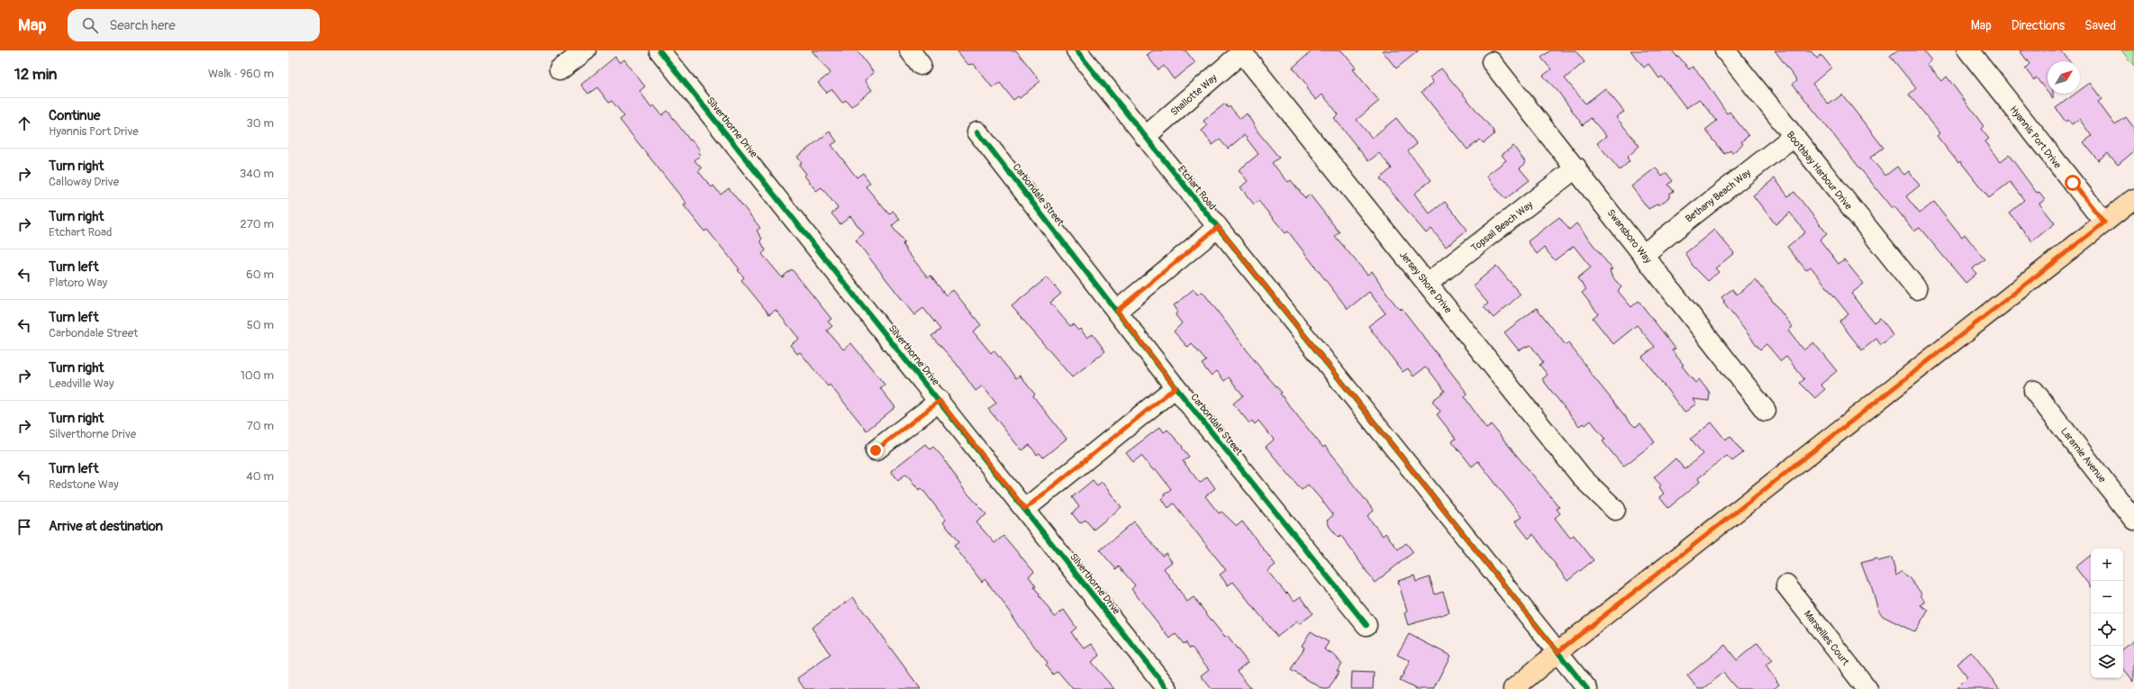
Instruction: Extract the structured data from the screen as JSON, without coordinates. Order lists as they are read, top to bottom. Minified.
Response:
{"streets":{"street":["Shallotte Way","Silverthorne Drive","Hyannis Port Drive","Boothbay Harbour Drive","Etchart Road","Carbondale Street","Bethany Beach Way","Topsail Beach Way","Swansboro Way","Jersey Shore Drive","Laramie Avenue","Marseilles Court"]},"crossings":[["Shallotte Way","Etchart Road"],["Shallotte Way","Jersey Shore Drive"],["Boothbay Harbour Drive","Bethany Beach Way"],["Bethany Beach Way","Swansboro Way"],["Topsail Beach Way","Swansboro Way"],["Topsail Beach Way","Jersey Shore Drive"]],"north":"top right","page":{"header":"Map","search":"Search here","nav":["Map","Directions","Saved"],"heading":["12 min","Walk · 960 m"],"list":[["Continue","Hyannis Port Drive","30 m"],["Turn right","Calloway Drive","340 m"],["Turn right","Etchart Road","270 m"],["Turn left","Platoro Way","60 m"],["Turn left","Carbondale Street","50 m"],["Turn right","Leadville Way","100 m"],["Turn right","Silverthorne Drive","70 m"],["Turn left","Redstone Way","40 m"],"Arrive at destination"],"map_buttons":["+","−"]}}
